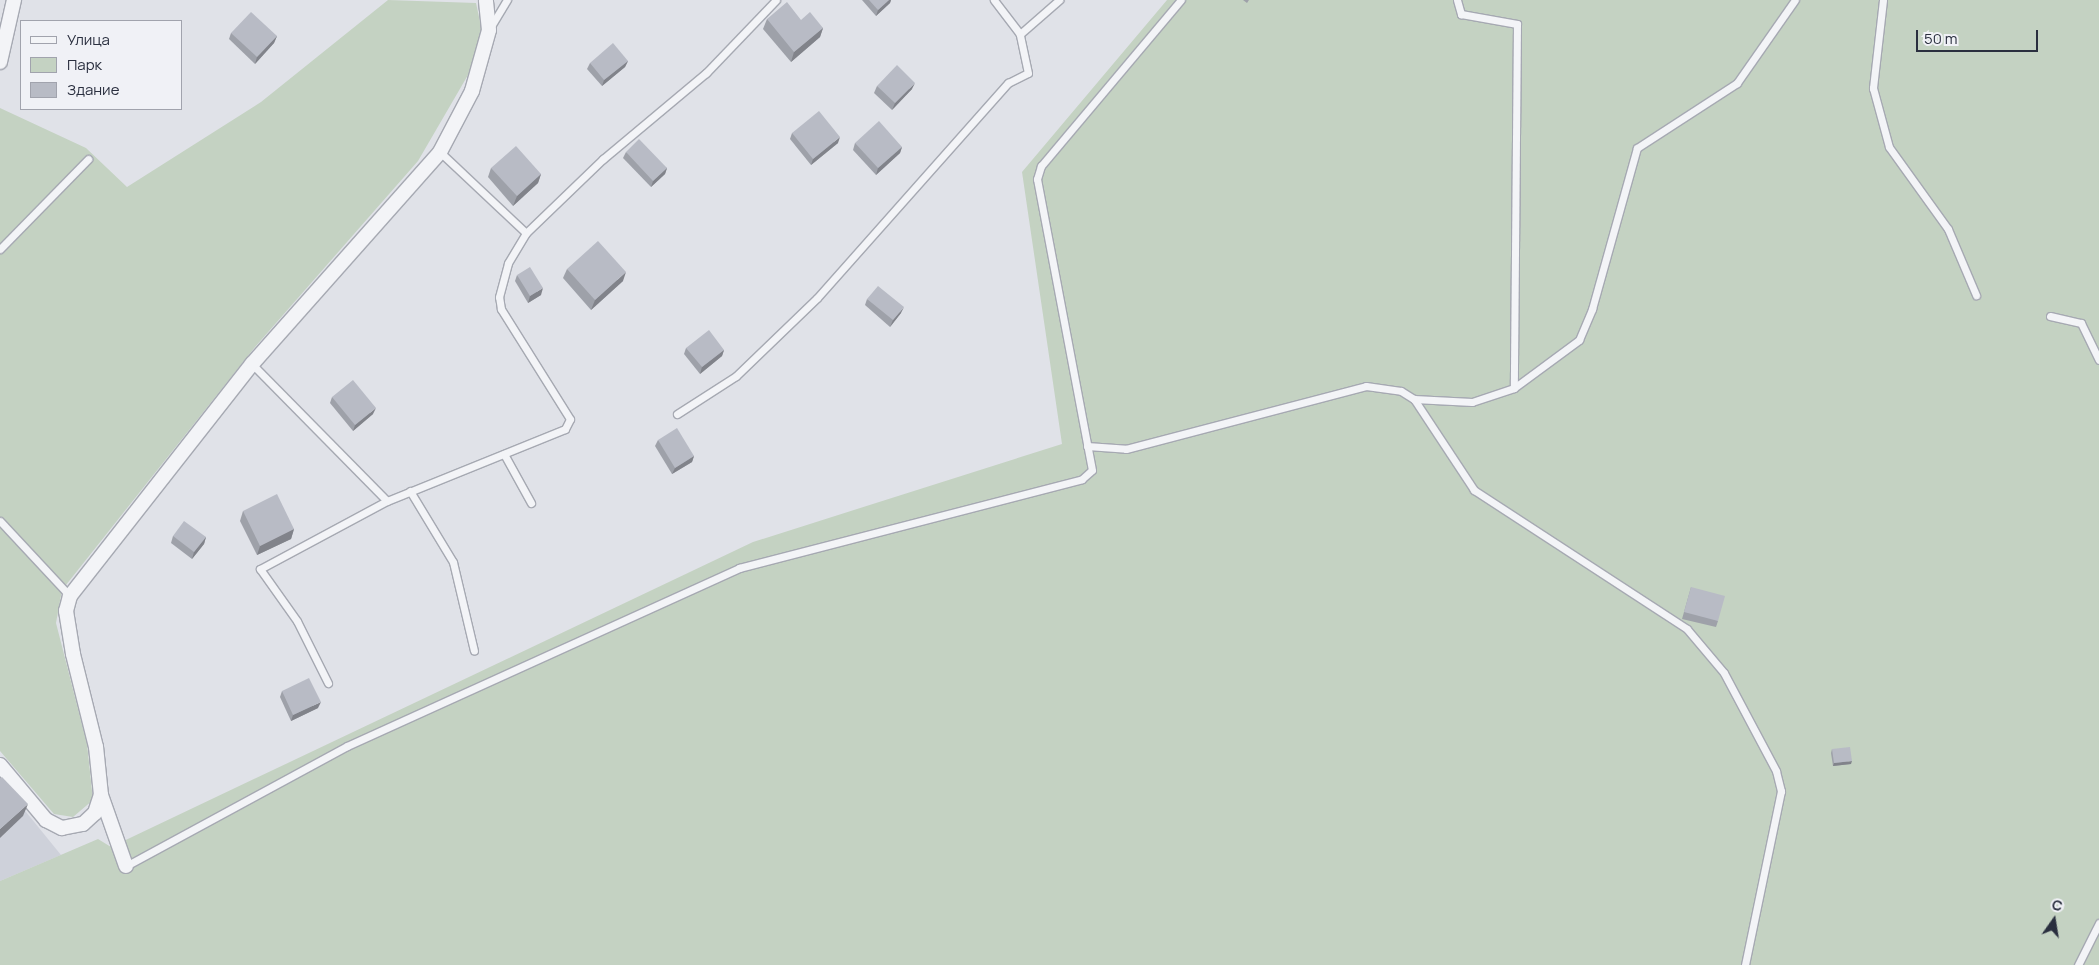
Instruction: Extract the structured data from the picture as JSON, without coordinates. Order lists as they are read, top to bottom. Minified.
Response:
{"legend":["Улица","Парк","Здание"],"scale_bar":"50 m","north":"top"}
